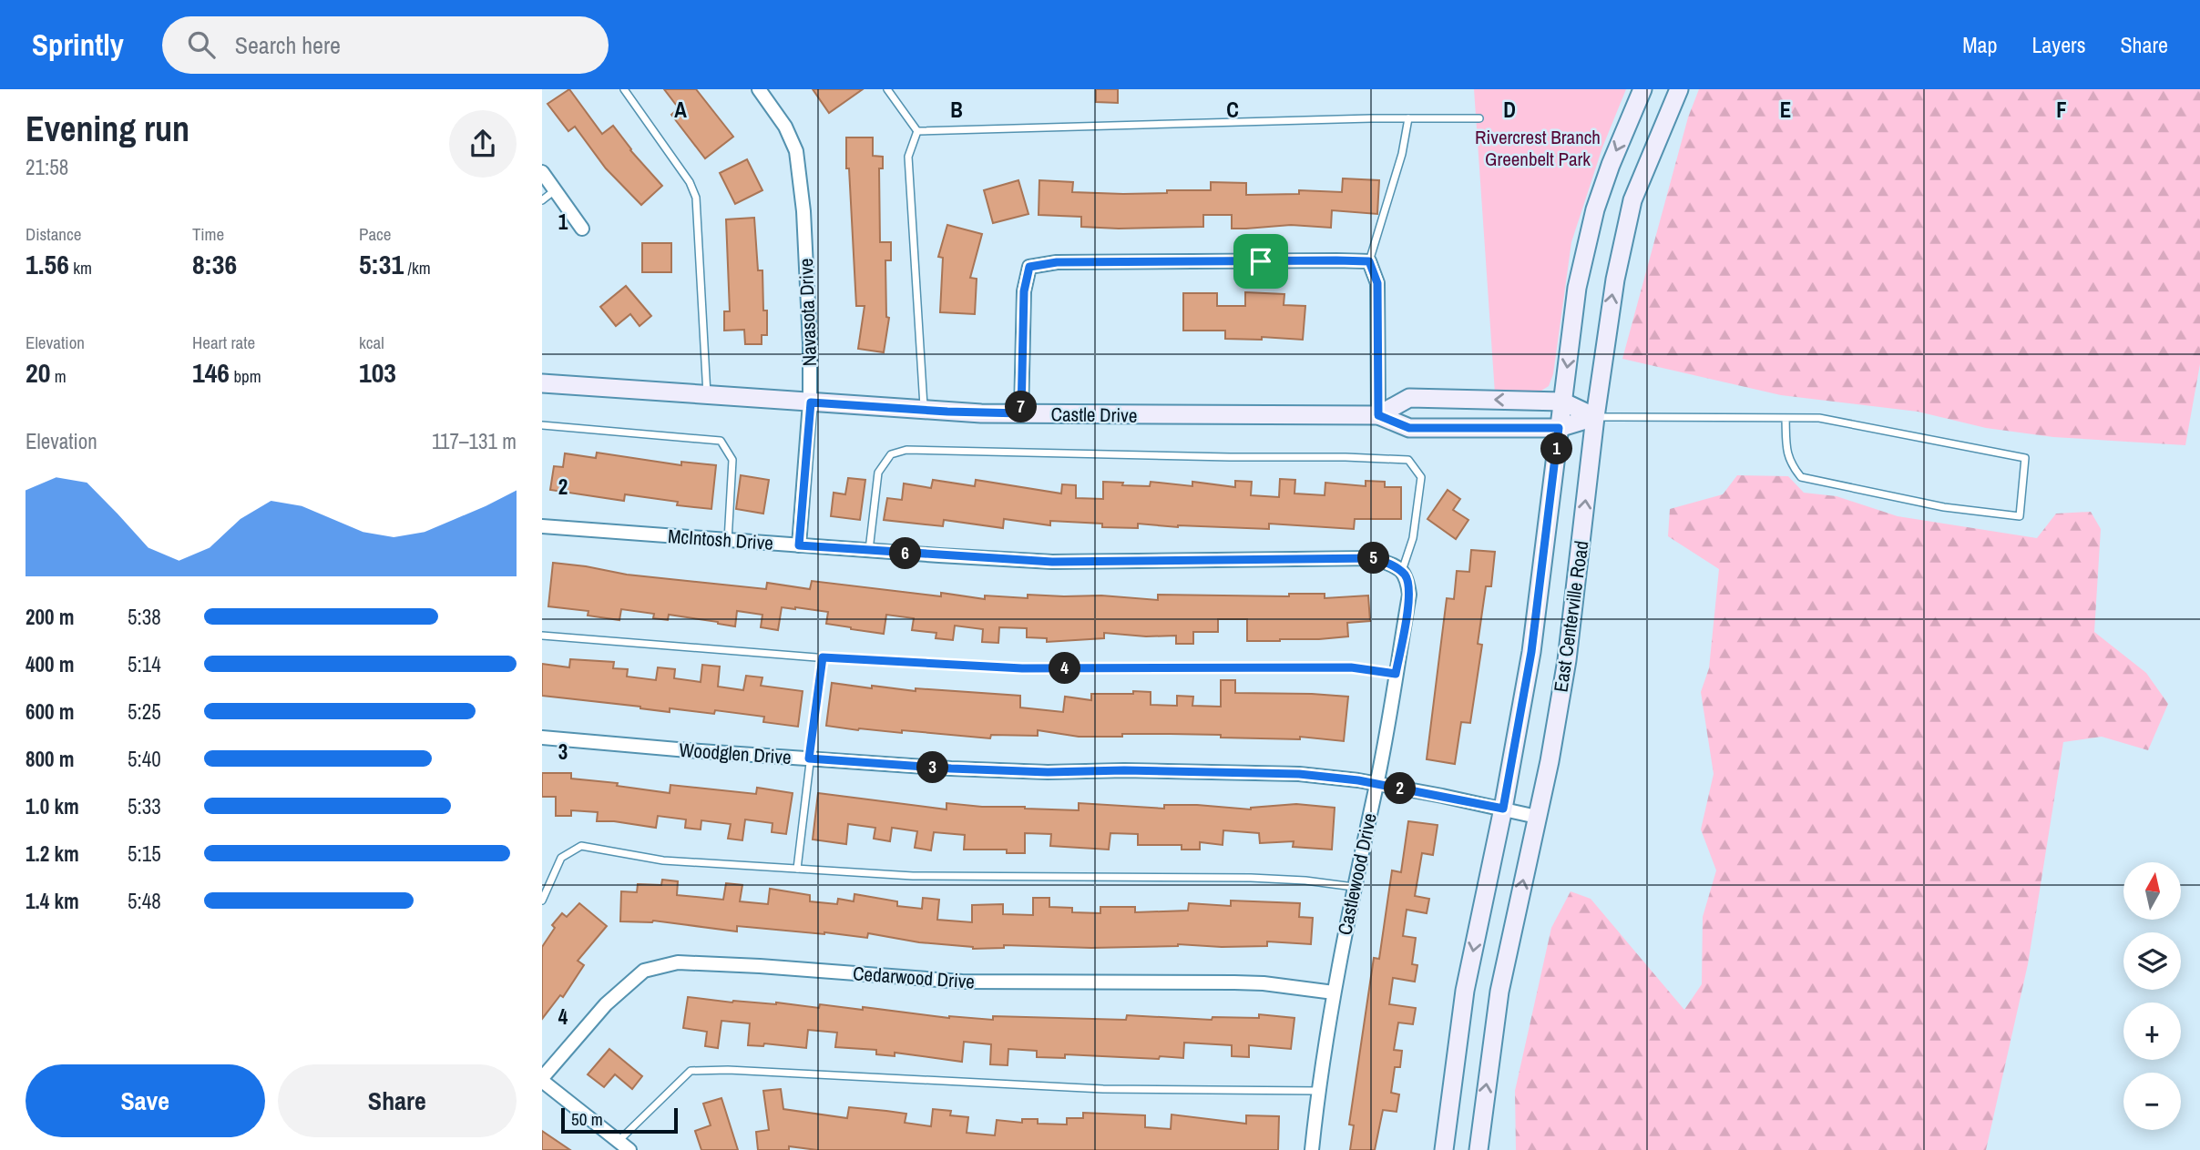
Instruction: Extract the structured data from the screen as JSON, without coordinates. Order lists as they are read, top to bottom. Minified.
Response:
{"streets":{"main road":["Castle Drive","East Centerville Road"],"street":["Navasota Drive","McIntosh Drive","Woodglen Drive","Castlewood Drive","Cedarwood Drive"]},"crossings":[["Navasota Drive","Castle Drive"],["Navasota Drive","McIntosh Drive"],["Castle Drive","East Centerville Road"],["McIntosh Drive","Castlewood Drive"],["East Centerville Road","Woodglen Drive"],["Woodglen Drive","Castlewood Drive"],["Castlewood Drive","Cedarwood Drive"]],"parks":["Rivercrest Branch Greenbelt Park"],"scale_bar":"50 m","north":"top","page":{"header":"Sprintly","search":"Search here","nav":["Map","Layers","Share"],"heading":["Evening run","21:58"],"stats":[["Distance","1.56 km"],["Time","8:36"],["Pace","5:31 /km"],["Elevation","20 m"],["Heart rate","146 bpm"],["kcal","103"]],"pins":["7","1","6","5","4","3","2"],"chart":["Elevation","117–131 m"],"list":[{"name":"200 m","note":"5:38"},{"name":"400 m","note":"5:14"},{"name":"600 m","note":"5:25"},{"name":"800 m","note":"5:40"},{"name":"1.0 km","note":"5:33"},{"name":"1.2 km","note":"5:15"},{"name":"1.4 km","note":"5:48"}],"map_buttons":["+","−"],"buttons":["Save","Share"],"scale":"50 m"},"grid":{"columns":["A","B","C","D","E","F"],"rows":["1","2","3","4"]}}
